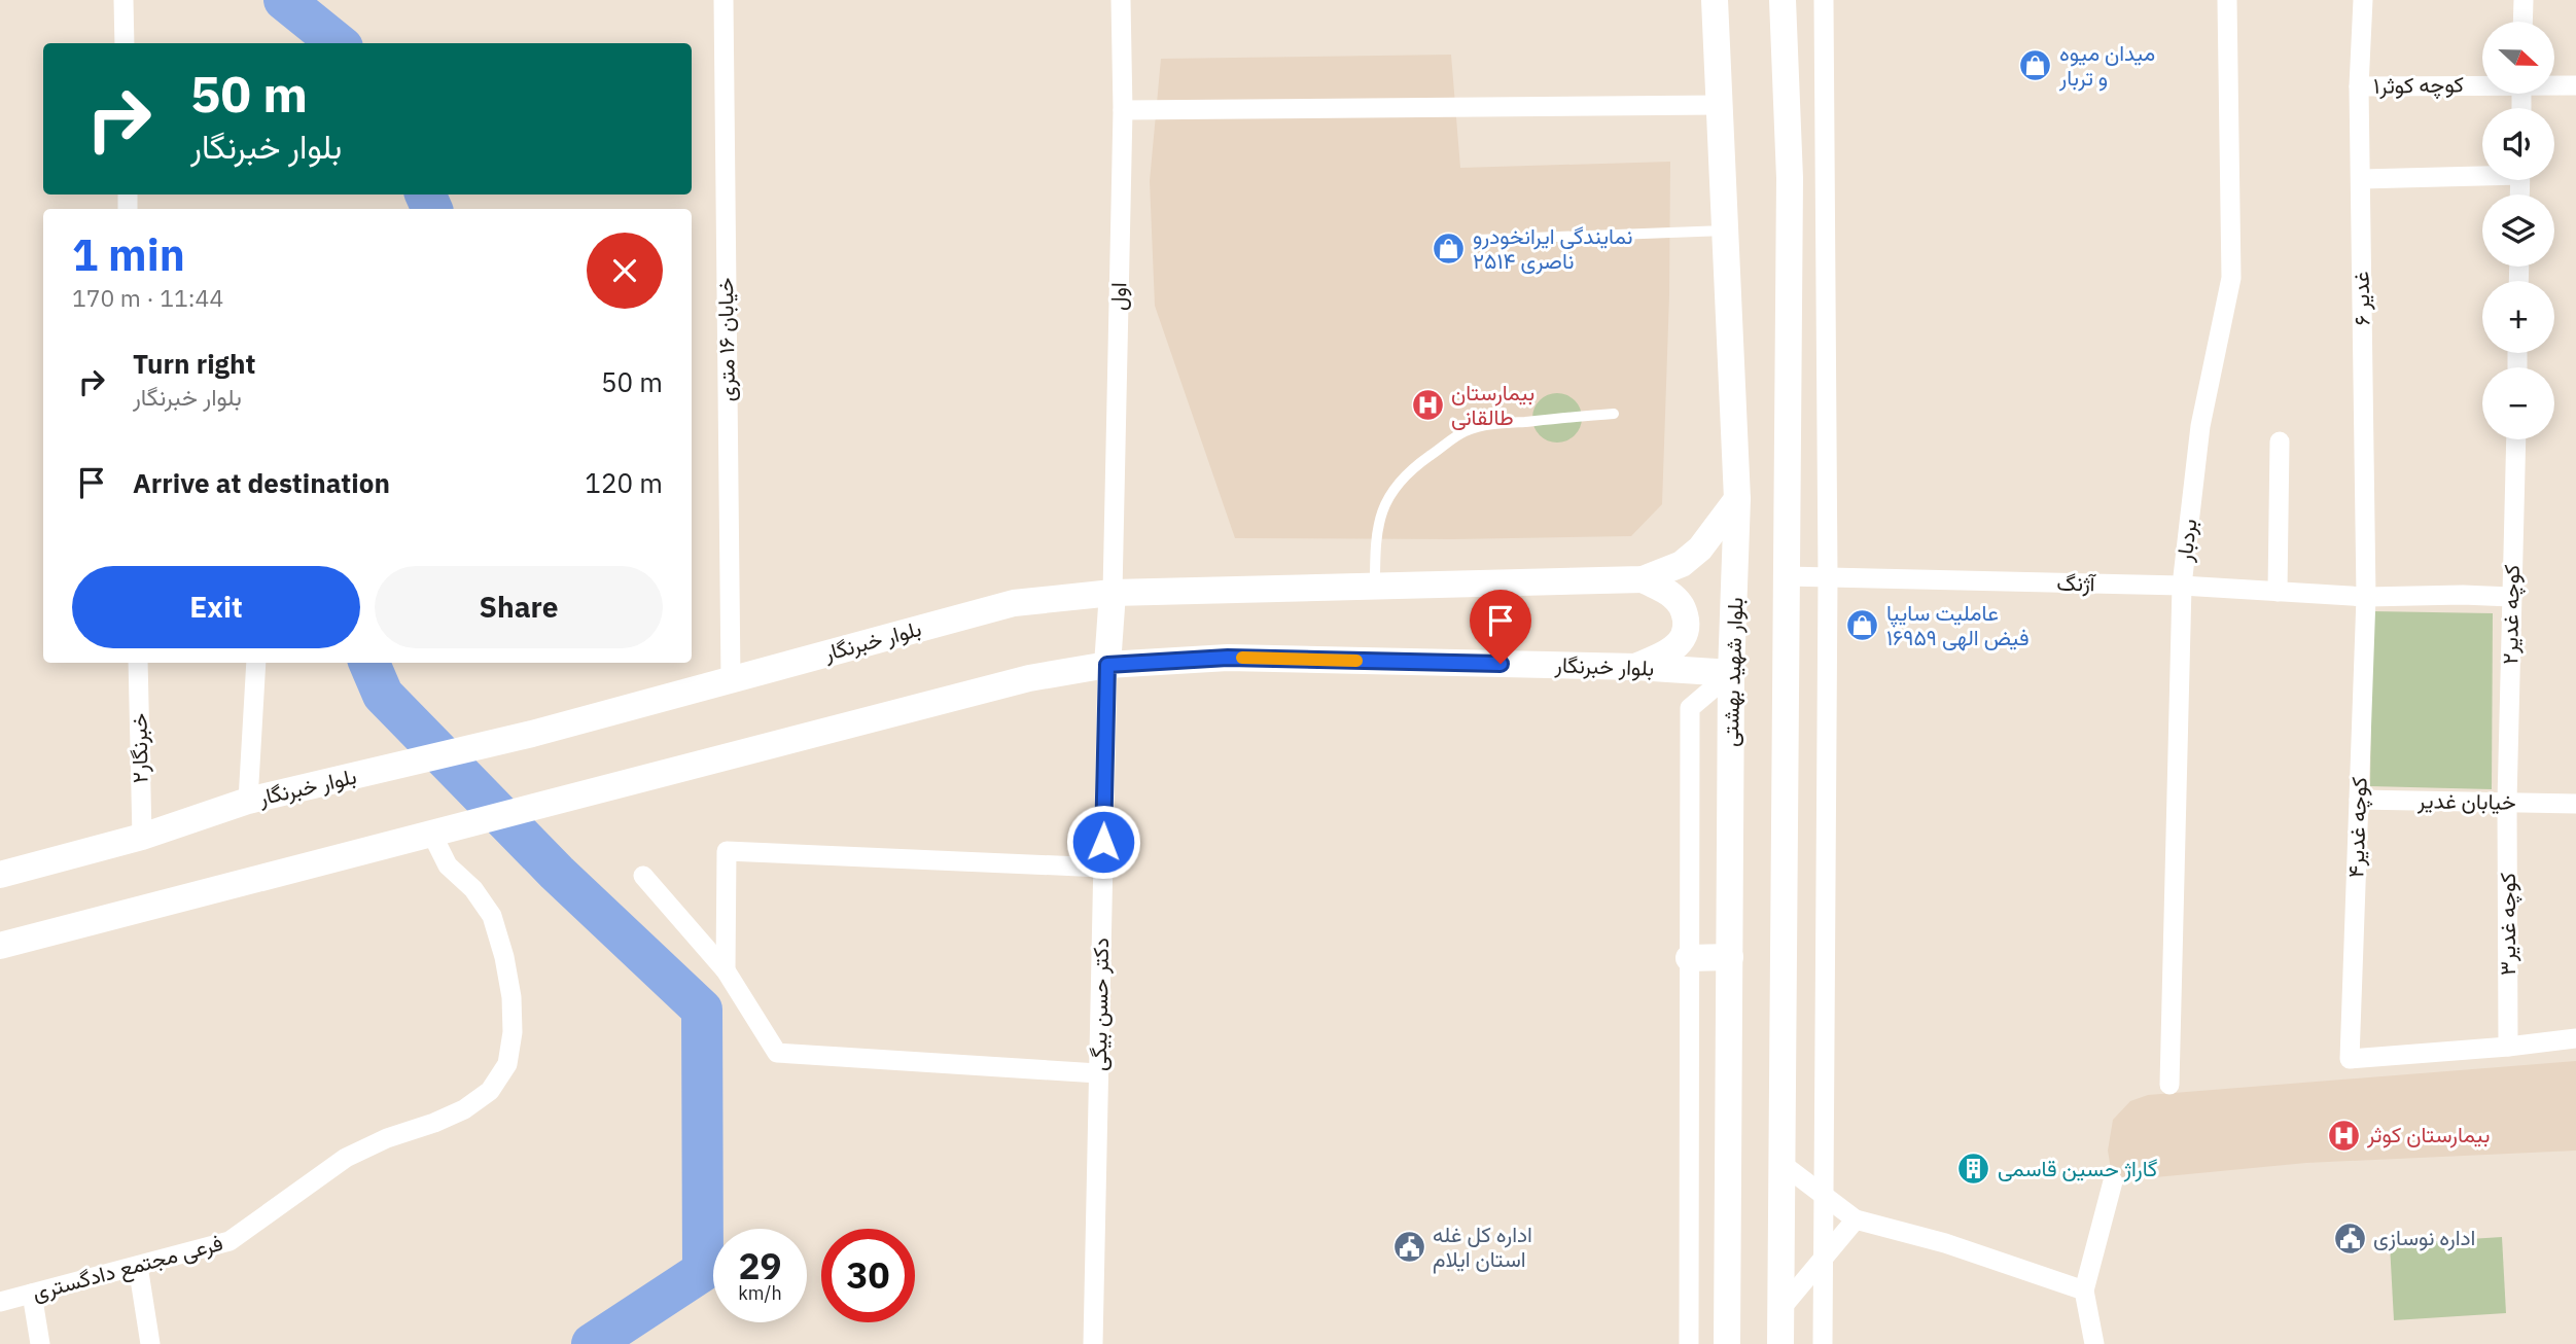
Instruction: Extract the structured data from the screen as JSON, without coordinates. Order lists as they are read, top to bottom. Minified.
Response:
{"streets":{"main road":["بلوار خبرنگار","بلوار شهید بهشتی"],"street":["کوچه کوثر۱","اول","غدیر ۶","خیابان ۱۶ متری","بردبار","آژنگ","کوچه غدیر۲","خبرنگار۲","خیابان غدیر","کوچه غدیر۴","کوچه غدیر۳","دکتر حسن بیگی","فرعی مجتمع دادگستری"]},"crossings":[["کوچه کوثر۱","غدیر ۶"],["اول","بلوار خبرنگار"],["غدیر ۶","آژنگ"],["غدیر ۶","کوچه غدیر۴"],["خیابان ۱۶ متری","بلوار خبرنگار"],["بردبار","آژنگ"],["آژنگ","کوچه غدیر۲"],["آژنگ","کوچه غدیر۴"],["کوچه غدیر۲","خیابان غدیر"],["کوچه غدیر۲","کوچه غدیر۳"],["بلوار خبرنگار","بلوار شهید بهشتی"],["بلوار خبرنگار","خبرنگار۲"],["بلوار خبرنگار","دکتر حسن بیگی"],["بلوار خبرنگار","فرعی مجتمع دادگستری"],["خیابان غدیر","کوچه غدیر۴"],["خیابان غدیر","کوچه غدیر۳"],["کوچه غدیر۴","کوچه غدیر۳"]],"places":{"shop":["میدان میوه و تربار","نمایندگی ایرانخودرو ناصری ۲۵۱۴","عاملیت سایپا ۱۶۹۵۹ فیض الهی"],"hospital":["بیمارستان طالقانی","بیمارستان کوثر"],"building":["گاراژ حسین قاسمی"],"public building":["اداره نوسازی","اداره کل غله استان ایلام"]},"north":"right","page":{"map_buttons":["+","−"],"turn":["50 m","بلوار خبرنگار"],"heading":["1 min","170 m · 11:44"],"list":[{"name":"Turn right","note":"بلوار خبرنگار","value":"50 m"},{"name":"Arrive at destination","value":"120 m"}],"buttons":["Exit","Share"],"speed":"29 km/h","limit":"30"}}
